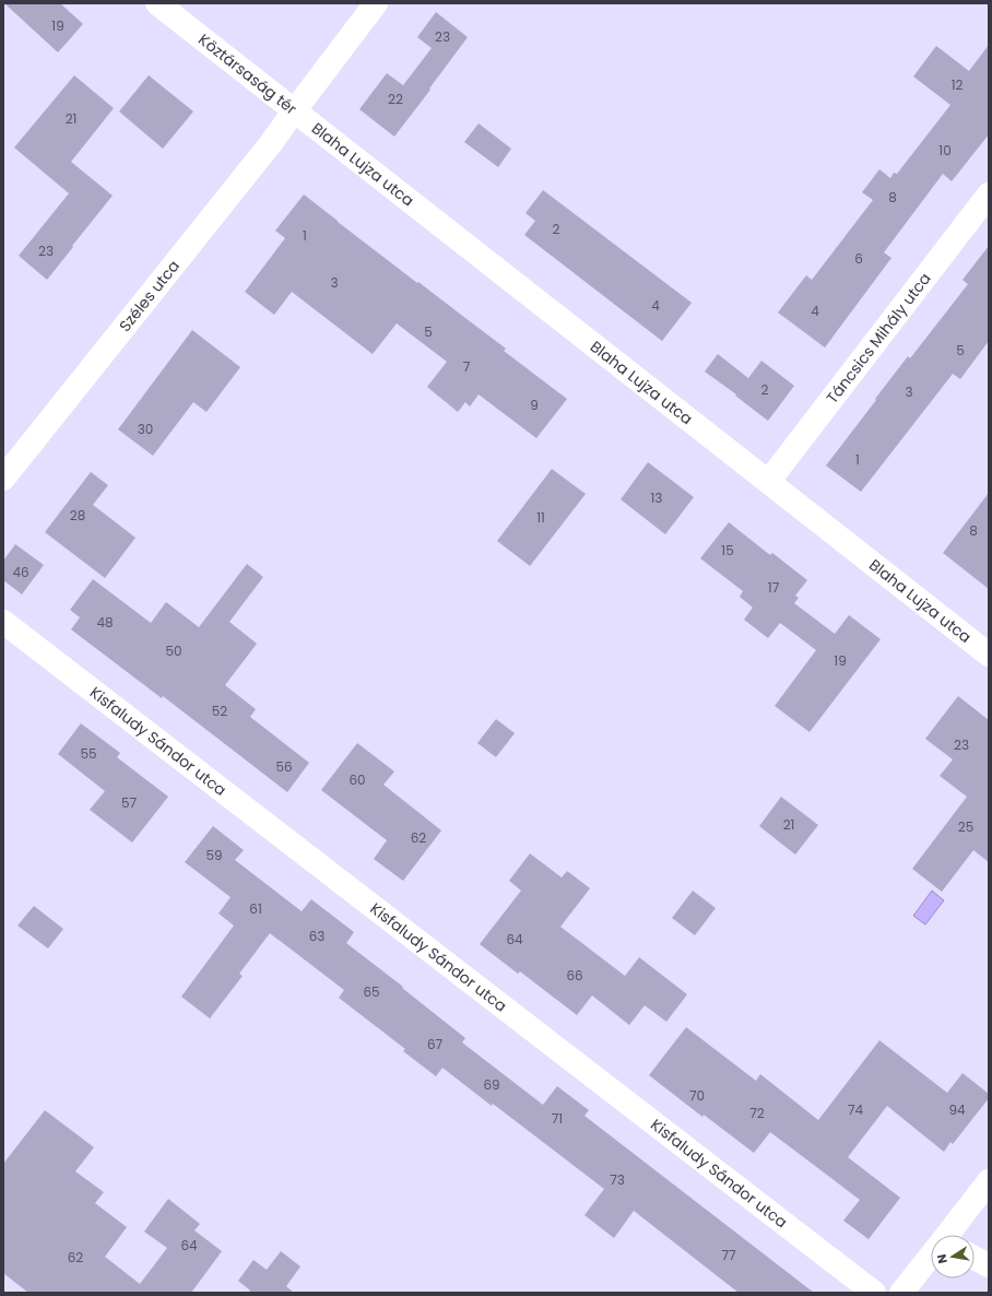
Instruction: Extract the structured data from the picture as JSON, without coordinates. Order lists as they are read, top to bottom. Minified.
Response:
{"streets":{"street":["Köztársaság tér","Blaha Lujza utca","Széles utca","Táncsics Mihály utca","Kisfaludy Sándor utca"]},"crossings":[["Köztársaság tér","Blaha Lujza utca"],["Köztársaság tér","Széles utca"],["Blaha Lujza utca","Széles utca"],["Blaha Lujza utca","Táncsics Mihály utca"]],"house_numbers":["19","23","12","22","21","10","8","2","1","23","6","3","4","4","5","5","7","2","3","9","30","1","13","28","11","8","15","46","17","48","50","19","52","23","55","56","60","57","21","25","62","59","61","63","64","66","65","67","69","70","74","94","72","71","73","64","77","62"],"north":"left"}
